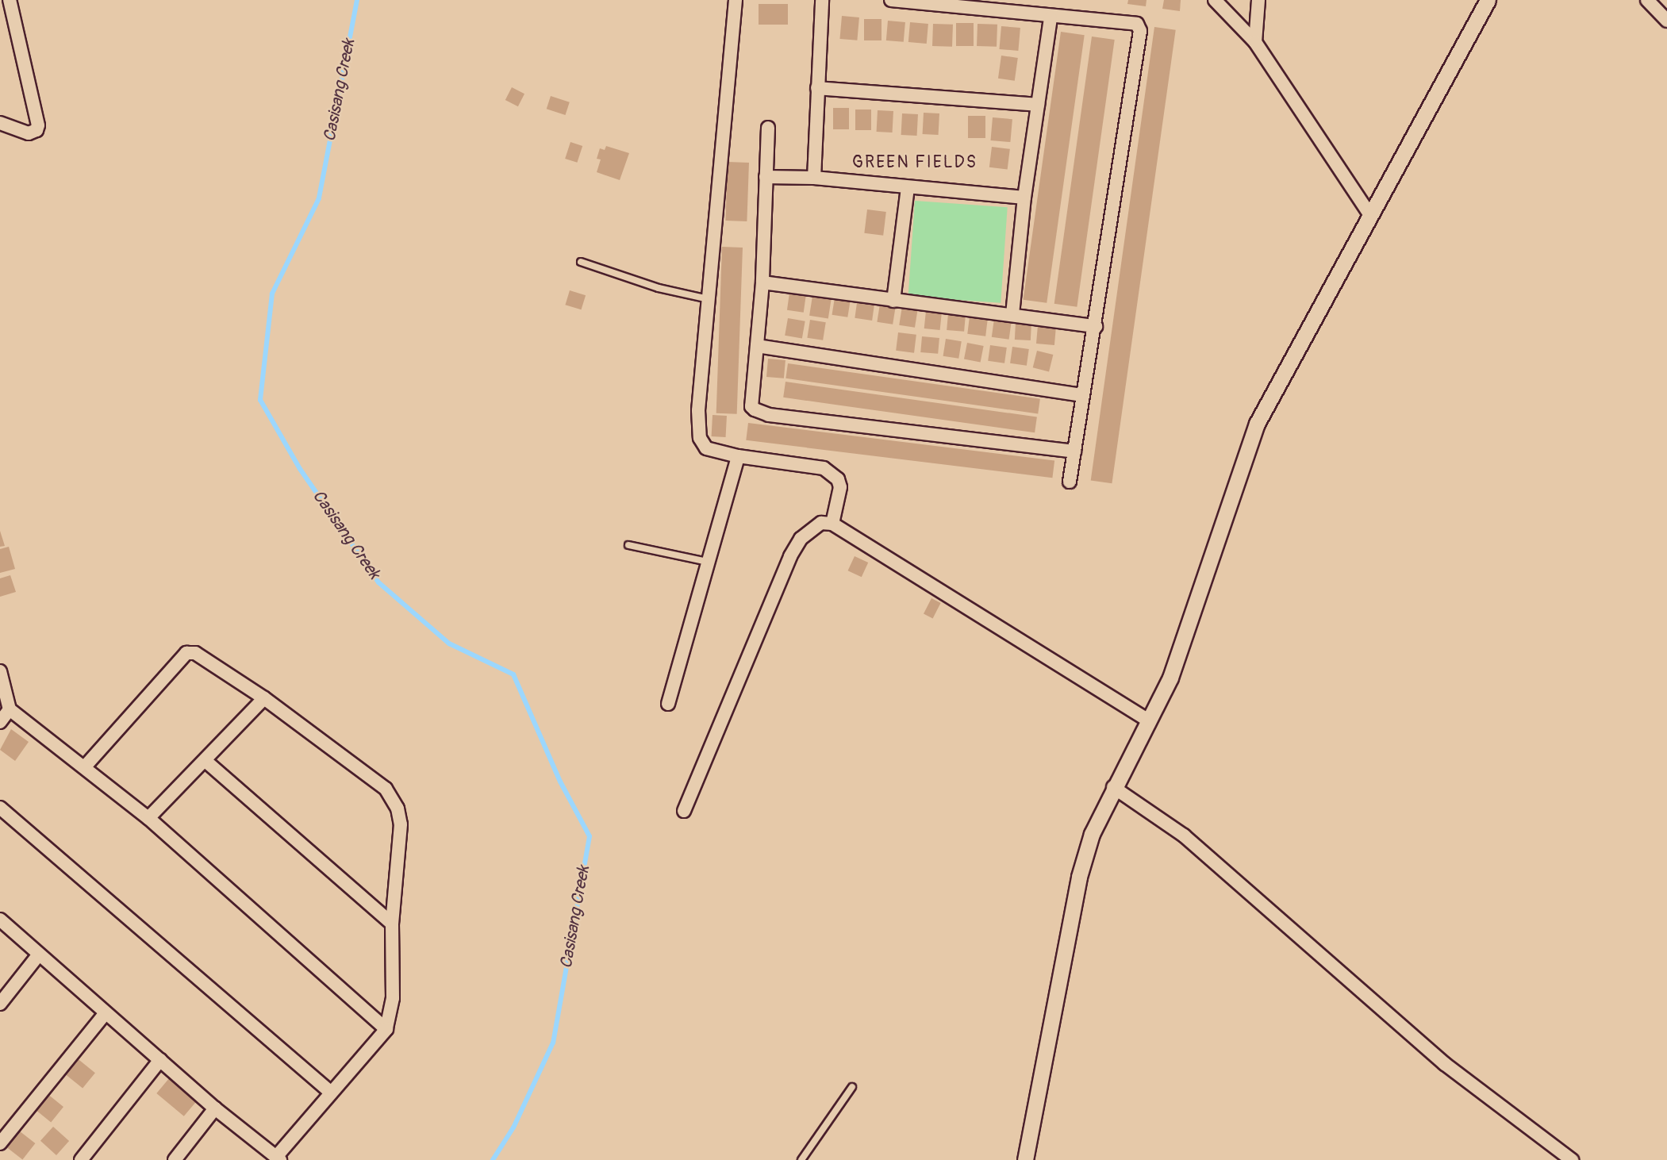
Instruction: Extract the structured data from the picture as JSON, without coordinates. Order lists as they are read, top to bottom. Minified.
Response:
{"districts":["GREEN FIELDS"],"water":["Casisang Creek"]}
